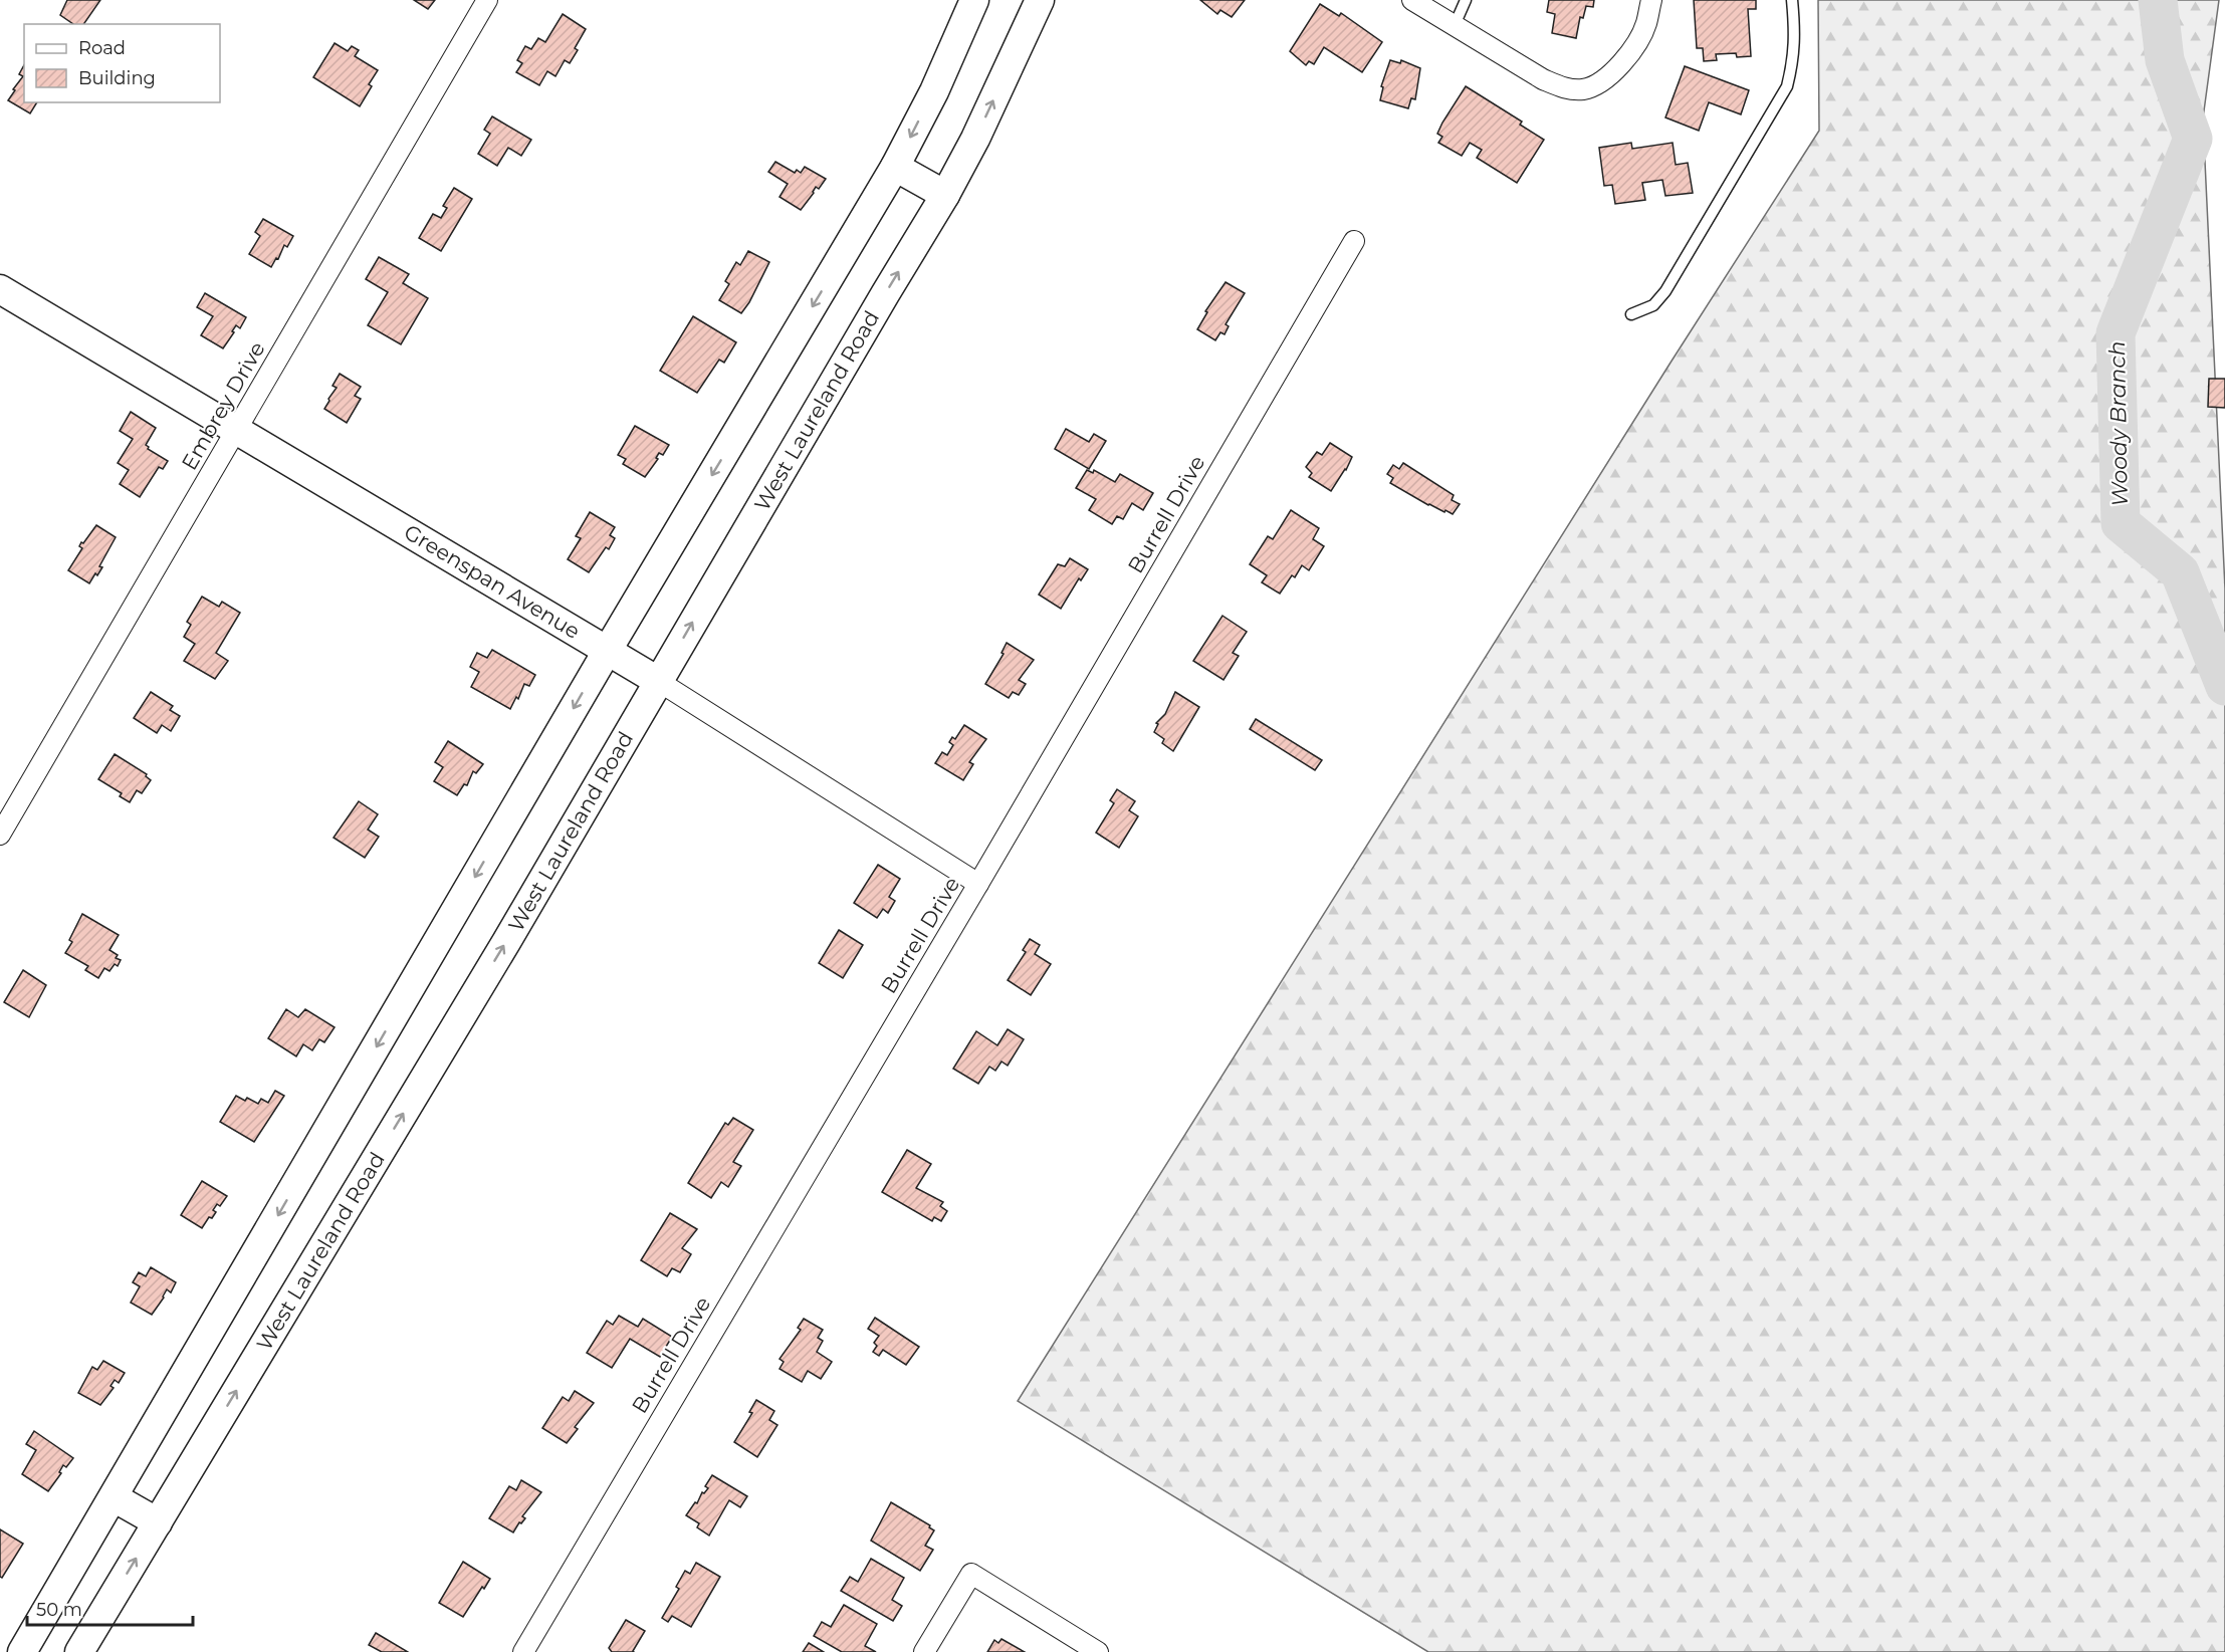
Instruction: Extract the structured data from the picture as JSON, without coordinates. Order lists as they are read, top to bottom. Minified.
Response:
{"streets":{"main road":["West Laureland Road","Greenspan Avenue"],"street":["Embrey Drive","Burrell Drive"]},"crossings":[["Embrey Drive","Greenspan Avenue"],["West Laureland Road","Greenspan Avenue"],["Burrell Drive","Greenspan Avenue"]],"water":["Woody Branch"],"legend":["Road","Building"],"scale_bar":"50 m"}
